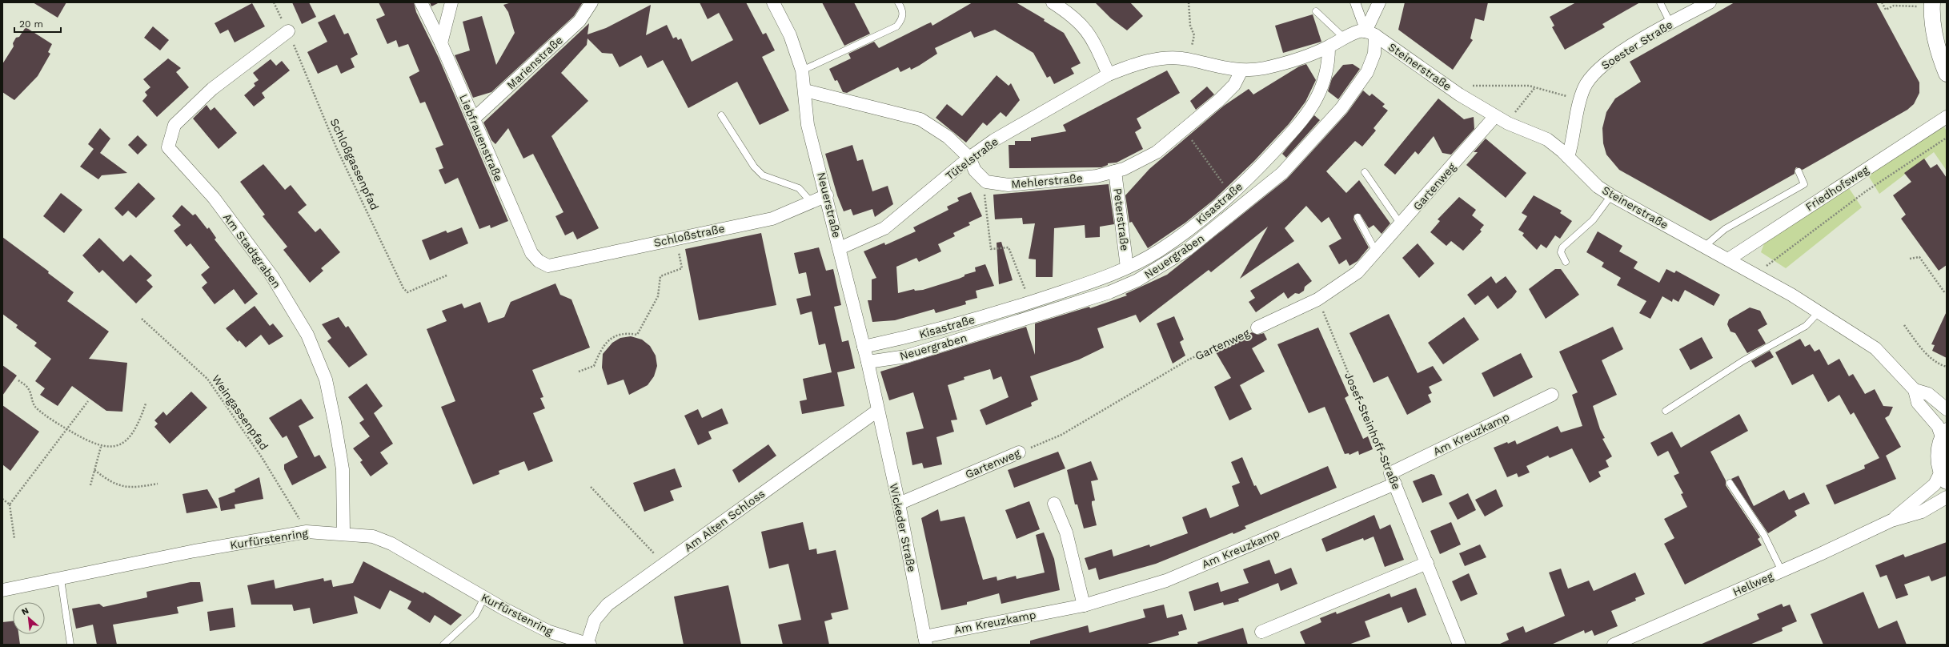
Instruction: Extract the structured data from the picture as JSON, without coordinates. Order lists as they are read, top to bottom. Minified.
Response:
{"streets":{"street":["Soester Straße","Marienstraße","Steinerstraße","Liebfrauenstraße","Tütelstraße","Mehlerstraße","Gartenweg","Friedhofsweg","Kisastraße","Neuerstraße","Peterstraße","Schloßstraße","Am Stadtgraben","Neuergraben","Josef-Steinhoff-Straße","Am Kreuzkamp","Am Alten Schloss","Wickeder Straße","Kurfürstenring","Hellweg"],"path":["Schloßgassenpfad","Weingassenpfad"]},"crossings":[["Soester Straße","Steinerstraße"],["Marienstraße","Liebfrauenstraße"],["Steinerstraße","Tütelstraße"],["Steinerstraße","Gartenweg"],["Steinerstraße","Friedhofsweg"],["Steinerstraße","Neuergraben"],["Liebfrauenstraße","Schloßstraße"],["Tütelstraße","Mehlerstraße"],["Tütelstraße","Kisastraße"],["Tütelstraße","Neuerstraße"],["Tütelstraße","Neuergraben"],["Schloßgassenpfad","Am Stadtgraben"],["Mehlerstraße","Neuerstraße"],["Mehlerstraße","Peterstraße"],["Gartenweg","Josef-Steinhoff-Straße"],["Gartenweg","Wickeder Straße"],["Kisastraße","Neuerstraße"],["Kisastraße","Peterstraße"],["Neuerstraße","Schloßstraße"],["Neuerstraße","Neuergraben"],["Neuerstraße","Am Alten Schloss"],["Neuerstraße","Wickeder Straße"],["Am Stadtgraben","Kurfürstenring"],["Weingassenpfad","Kurfürstenring"],["Josef-Steinhoff-Straße","Am Kreuzkamp"],["Am Kreuzkamp","Wickeder Straße"],["Am Alten Schloss","Wickeder Straße"],["Am Alten Schloss","Kurfürstenring"]],"scale_bar":"20 m","north":"top left"}
